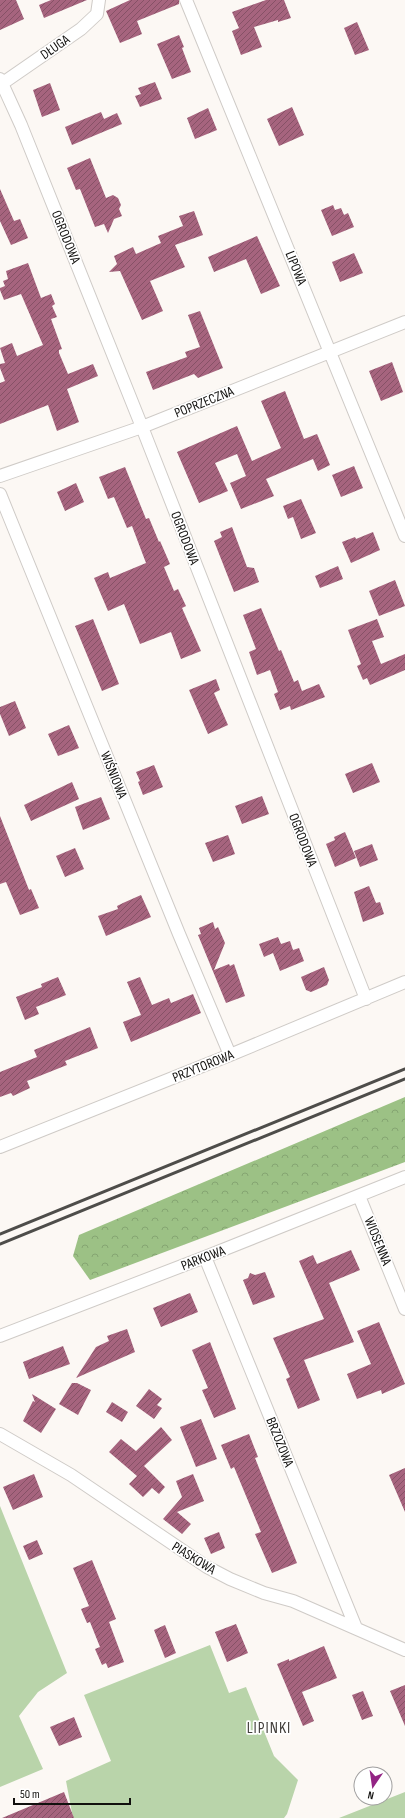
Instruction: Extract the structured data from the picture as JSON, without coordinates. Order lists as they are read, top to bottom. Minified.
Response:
{"streets":{"street":["DŁUGA","OGRODOWA","LIPOWA","POPRZECZNA","WIŚNIOWA","PRZYTOROWA","WIOSENNA","PARKOWA","BRZOZOWA","PIASKOWA"]},"crossings":[["DŁUGA","OGRODOWA"],["OGRODOWA","POPRZECZNA"],["OGRODOWA","PRZYTOROWA"],["LIPOWA","POPRZECZNA"],["WIŚNIOWA","PRZYTOROWA"],["WIOSENNA","PARKOWA"],["PARKOWA","BRZOZOWA"],["BRZOZOWA","PIASKOWA"]],"districts":["LIPINKI"],"scale_bar":"50 m","north":"bottom"}
